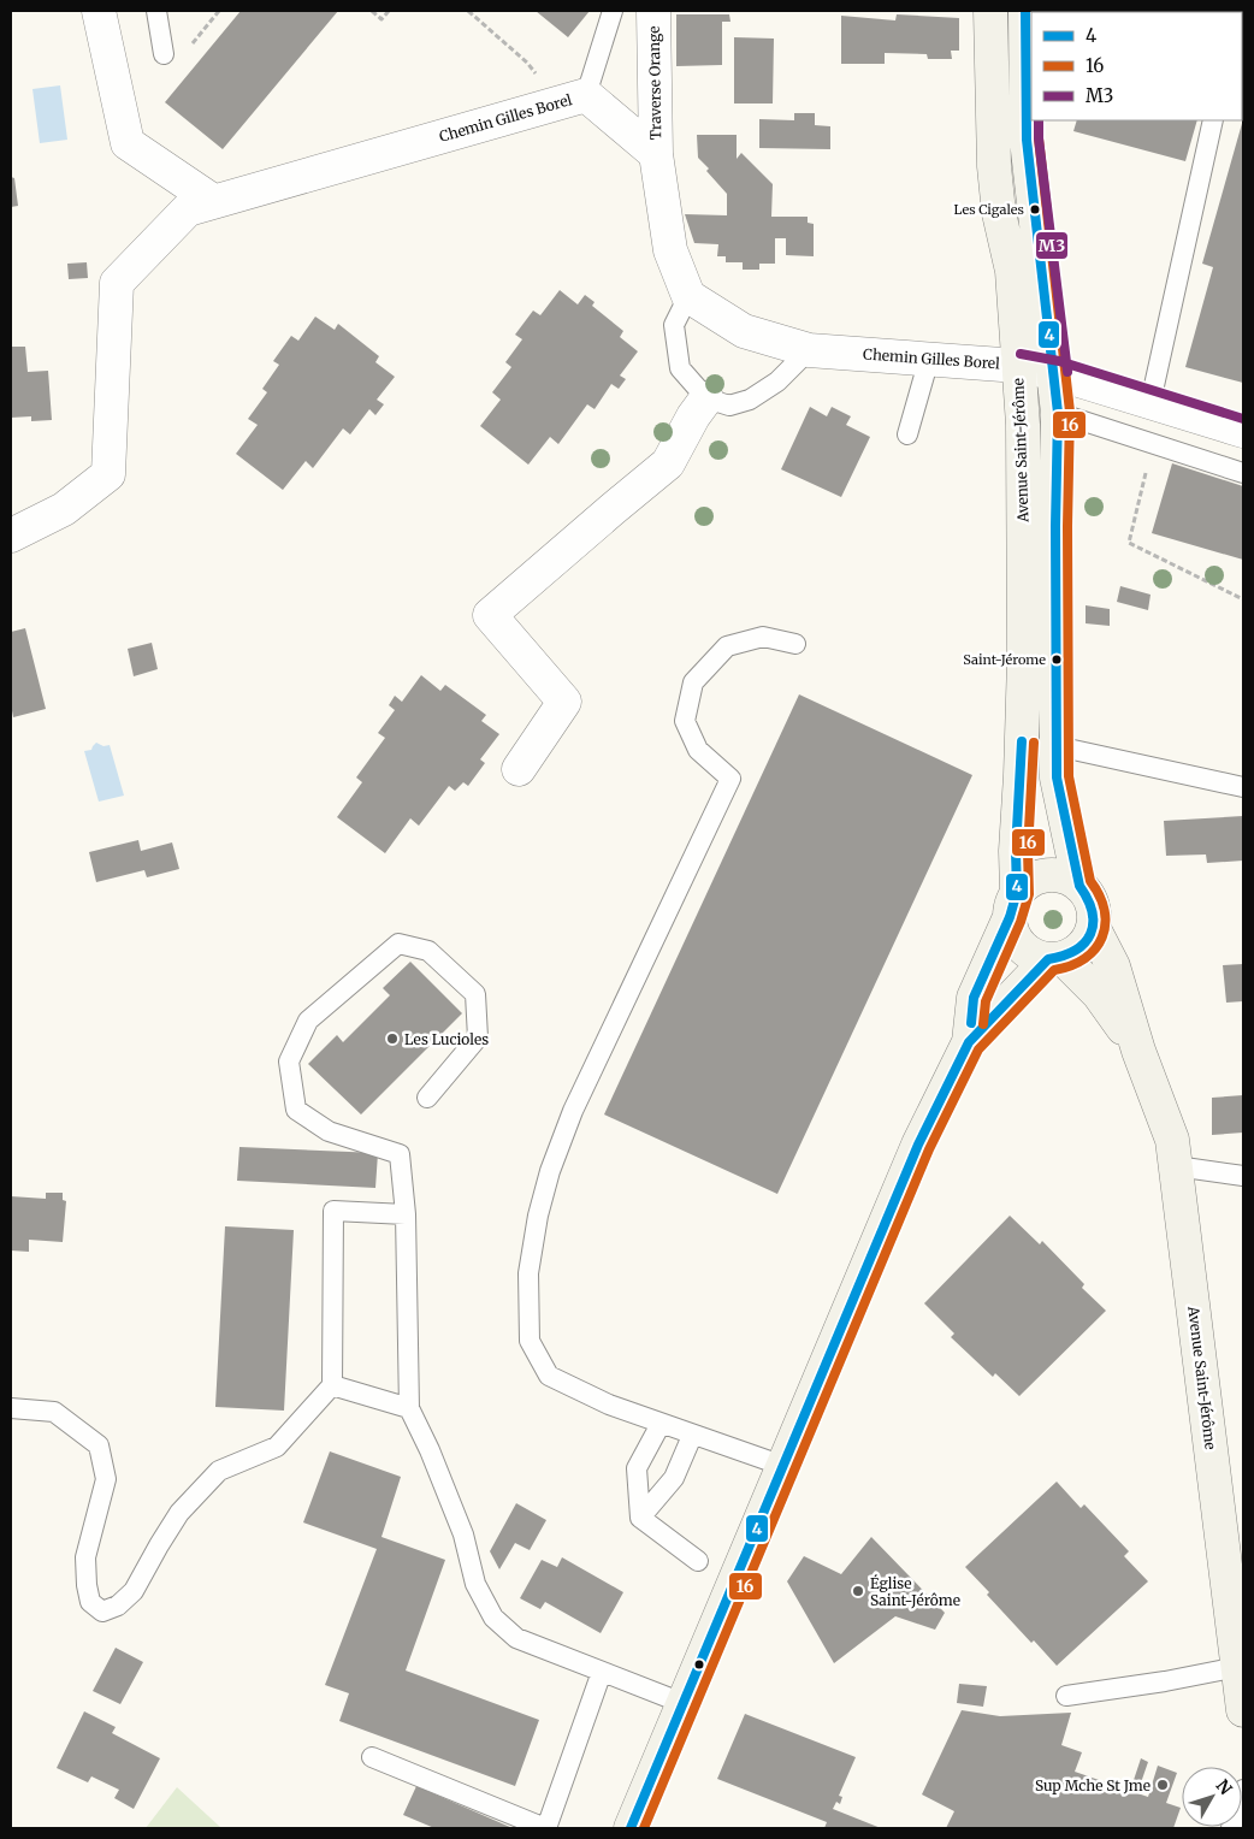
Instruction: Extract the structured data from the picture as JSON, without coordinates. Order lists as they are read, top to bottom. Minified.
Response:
{"streets":{"street":["Traverse Orange","Chemin Gilles Borel","Avenue Saint-Jérôme"]},"crossings":[["Traverse Orange","Chemin Gilles Borel"],["Chemin Gilles Borel","Avenue Saint-Jérôme"]],"places":["Les Cigales","Saint-Jérome","Les Lucioles","Église Saint-Jérôme","Sup Mche St Jme"],"lines":["transit line 4","transit line 16","transit line M3"],"legend":["4","16","M3"],"north":"top right"}
